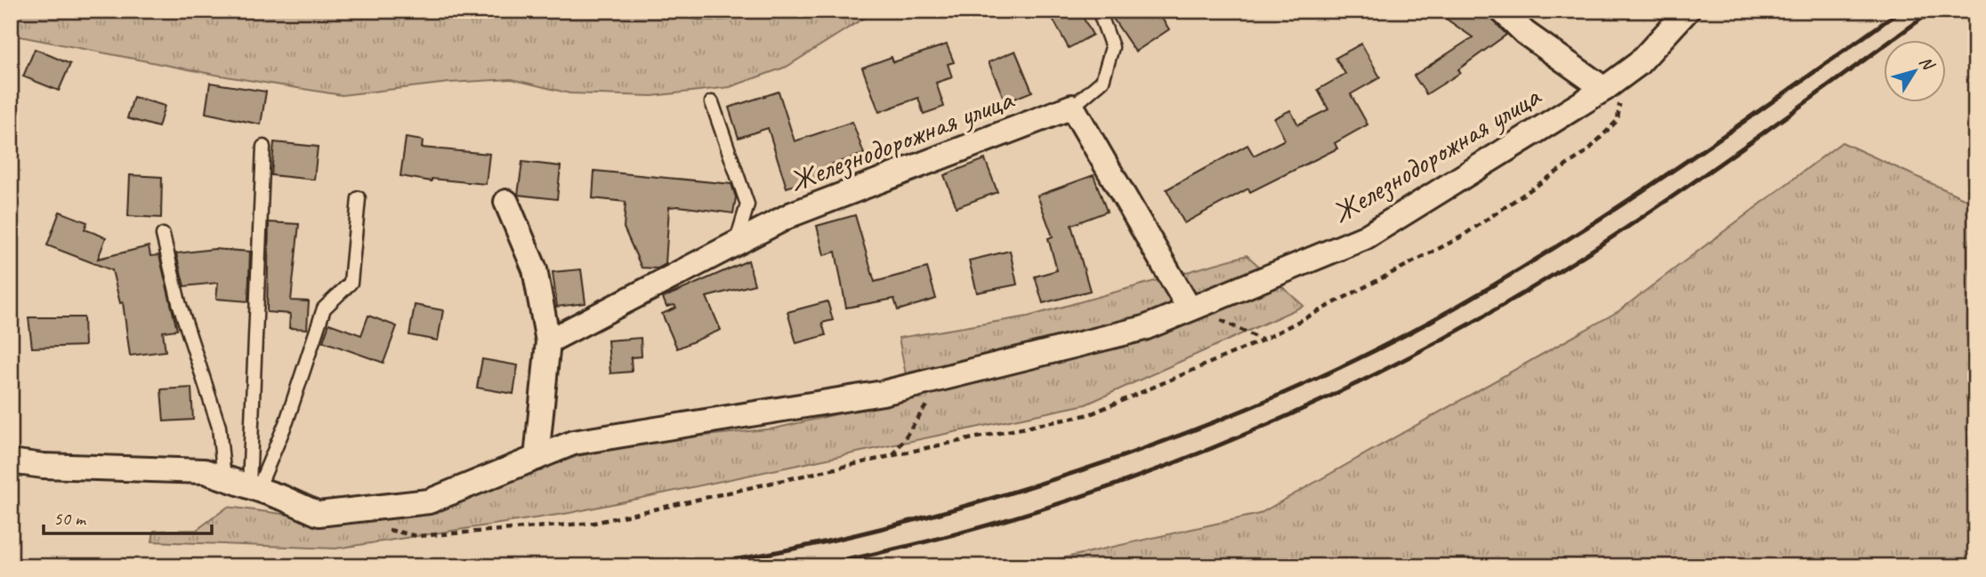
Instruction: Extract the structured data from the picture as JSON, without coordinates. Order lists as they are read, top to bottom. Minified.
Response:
{"streets":{"street":["Железнодорожная улица"]},"scale_bar":"50 m","north":"top right"}
